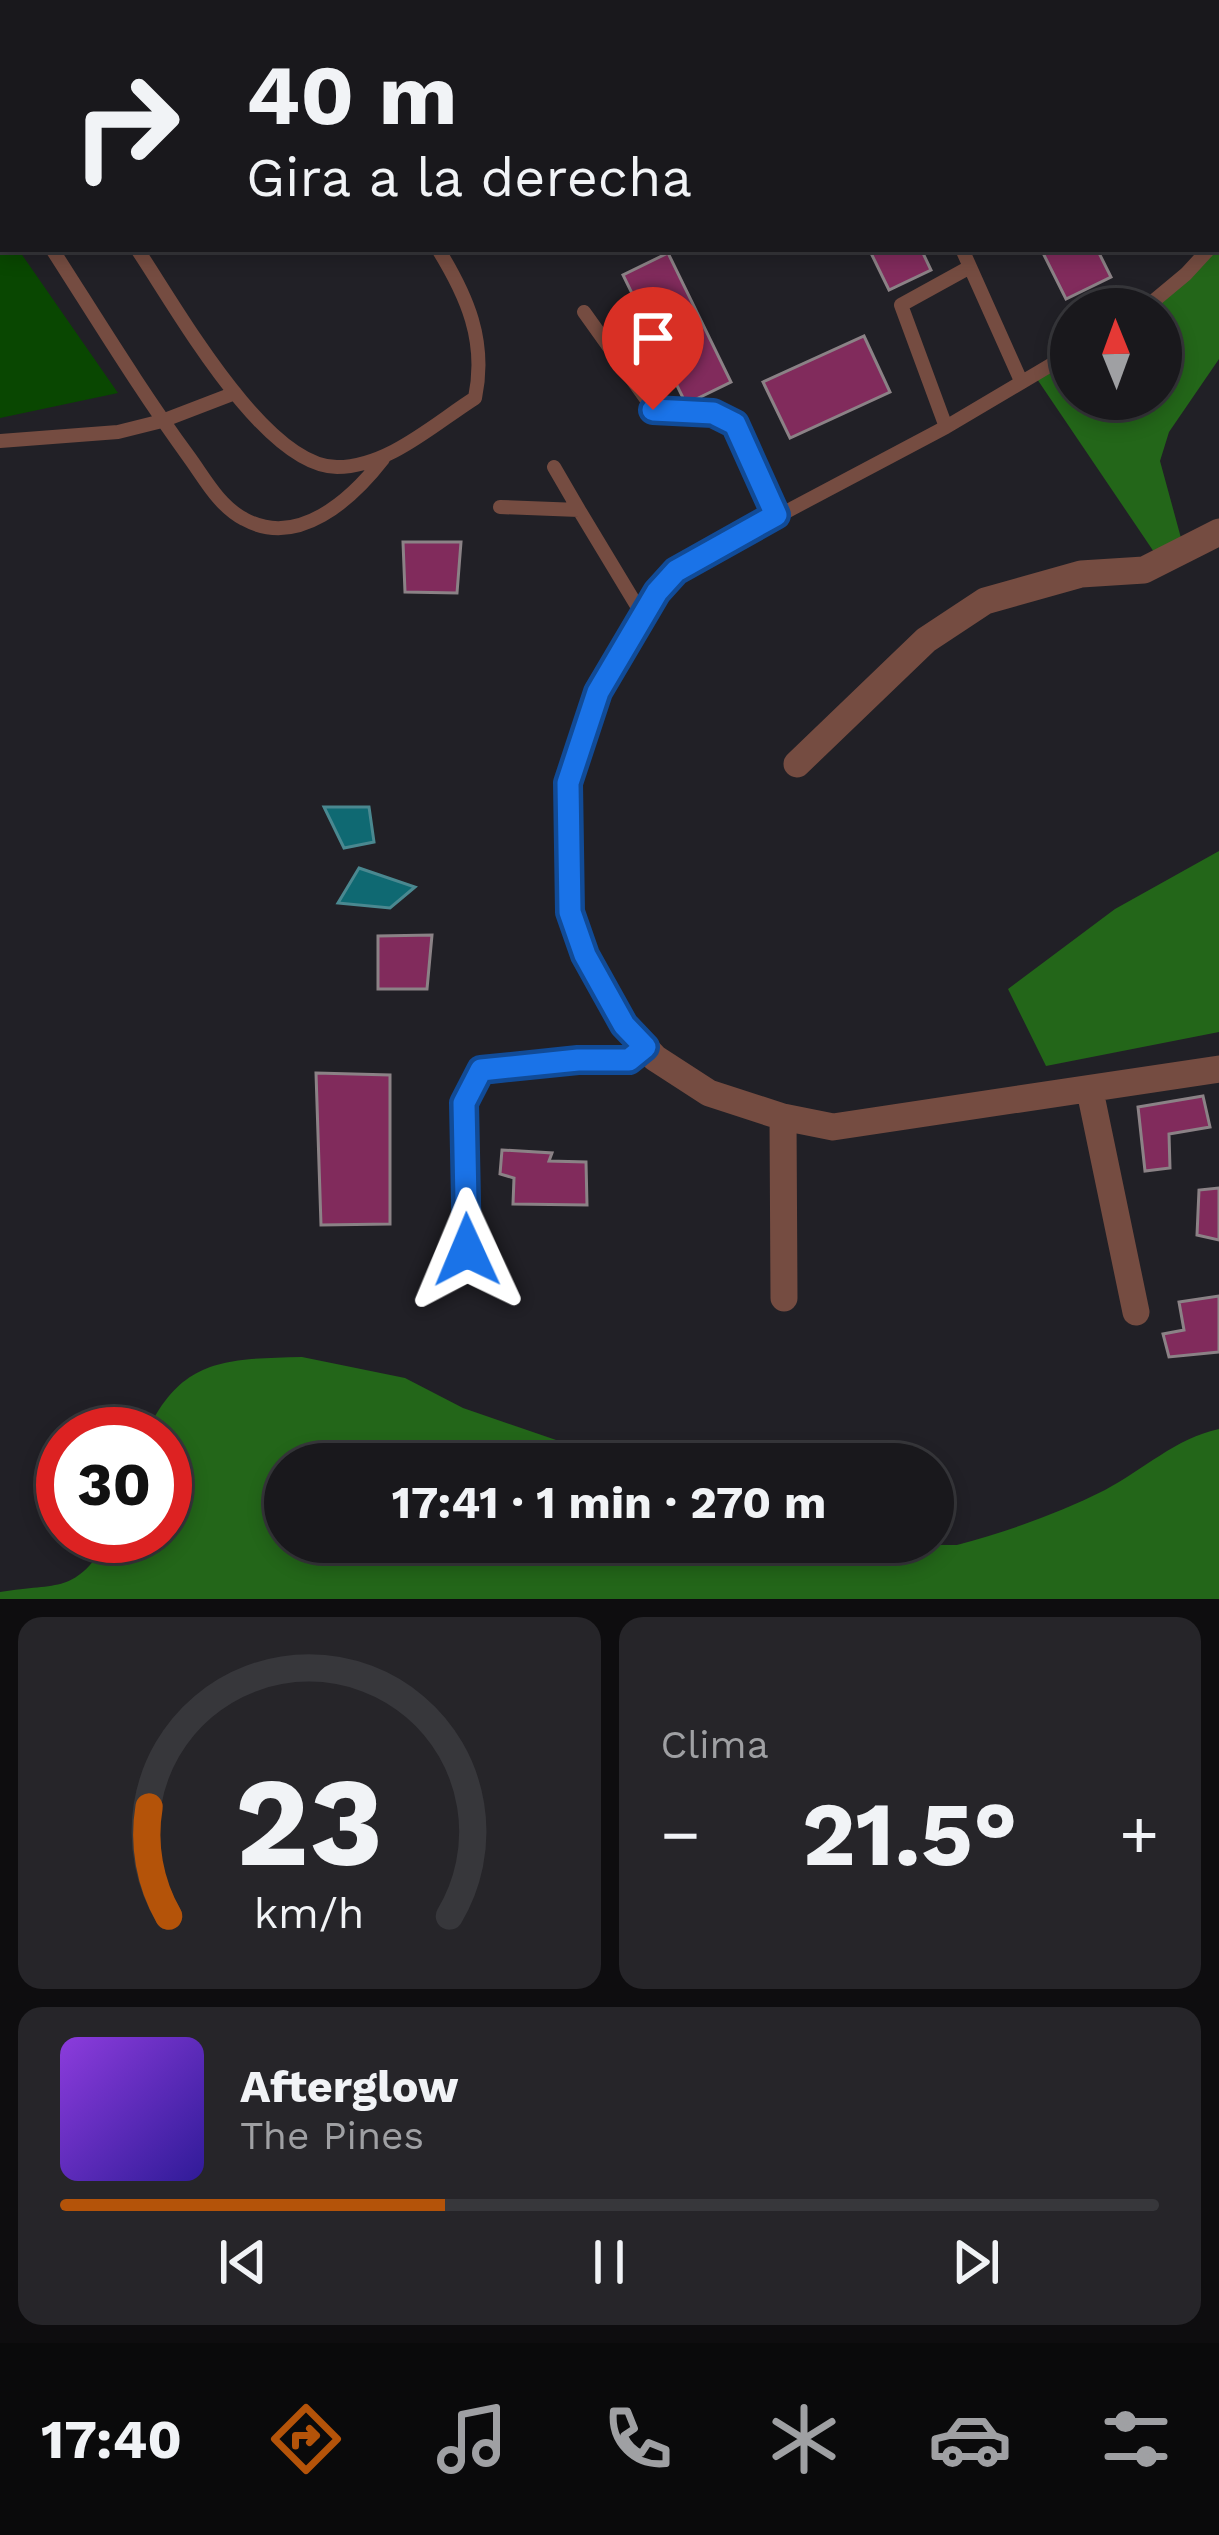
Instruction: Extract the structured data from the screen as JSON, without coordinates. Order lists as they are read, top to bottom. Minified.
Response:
{"north":"top","page":{"turn":["40 m","Gira a la derecha"],"limit":"30","trip":"17:41 · 1 min · 270 m","tile":"Clima","heat":["−","21.5°","+"],"song":["Afterglow","The Pines"],"tabs":"17:40","gauge":["23","km/h"]}}
